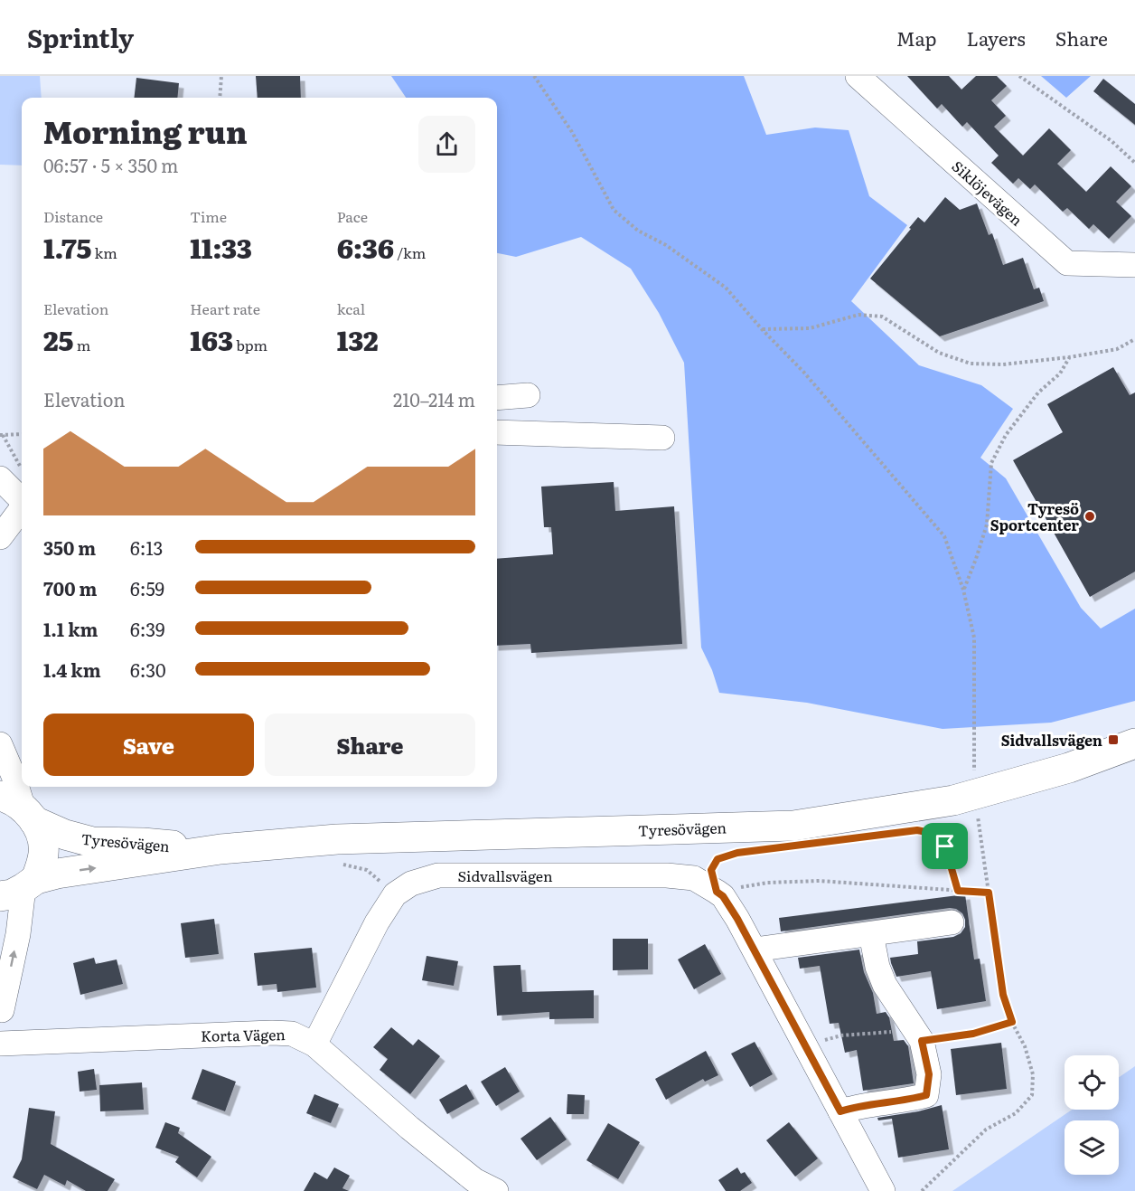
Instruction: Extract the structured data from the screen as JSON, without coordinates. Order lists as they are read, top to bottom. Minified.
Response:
{"streets":{"main road":["Tyresövägen"],"street":["Siklöjevägen","Sidvallsvägen","Korta Vägen"]},"crossings":[["Sidvallsvägen","Korta Vägen"]],"places":{"other":["Tyresö Sportcenter"],"transit":["Sidvallsvägen"]},"page":{"header":"Sprintly","nav":["Map","Layers","Share"],"heading":["Morning run","06:57 · 5 × 350 m"],"stats":[["Distance","1.75 km"],["Time","11:33"],["Pace","6:36 /km"],["Elevation","25 m"],["Heart rate","163 bpm"],["kcal","132"]],"chart":["Elevation","210–214 m"],"list":[{"name":"350 m","note":"6:13"},{"name":"700 m","note":"6:59"},{"name":"1.1 km","note":"6:39"},{"name":"1.4 km","note":"6:30"}],"buttons":["Save","Share"]}}
